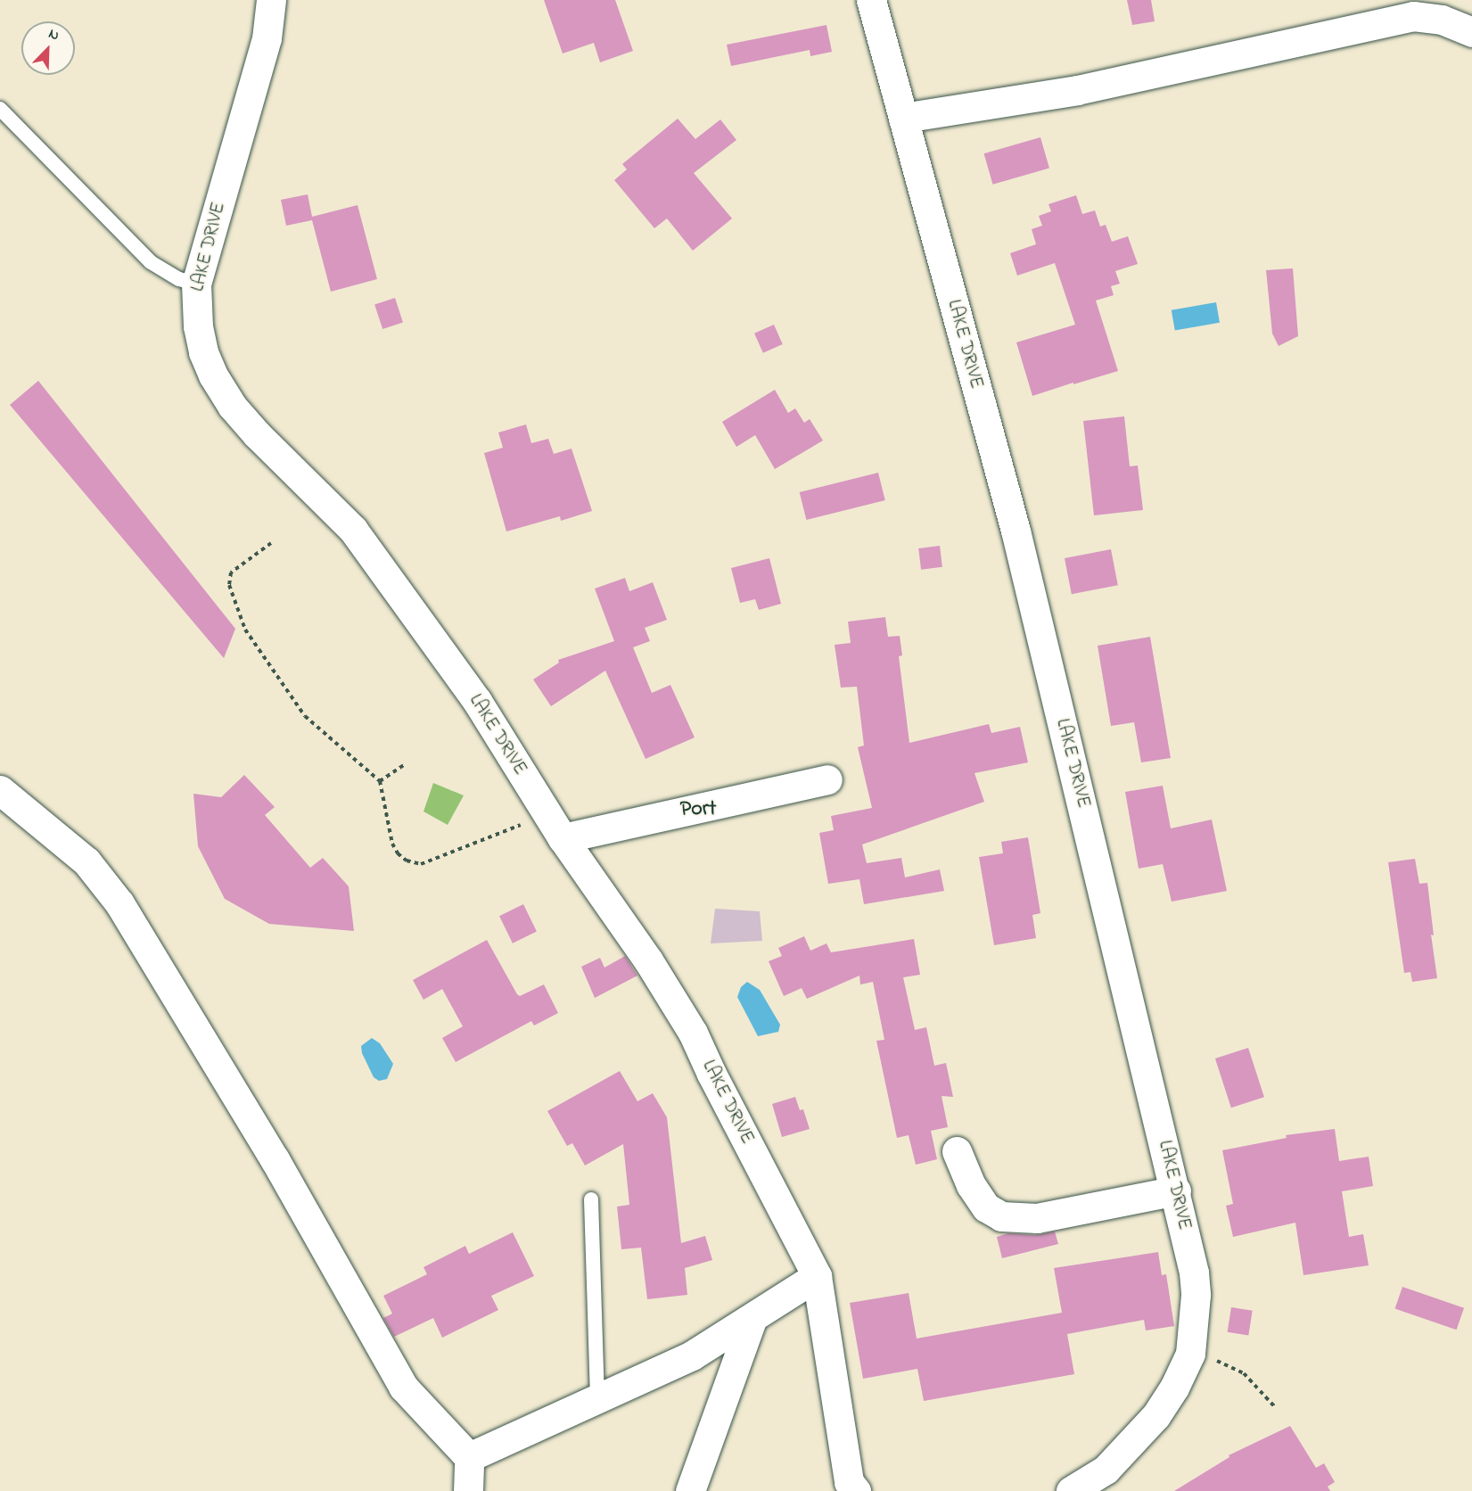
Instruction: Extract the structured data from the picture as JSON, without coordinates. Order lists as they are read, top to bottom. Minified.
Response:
{"streets":{"street":["LAKE DRIVE"]},"districts":["Port"],"north":"top right"}
